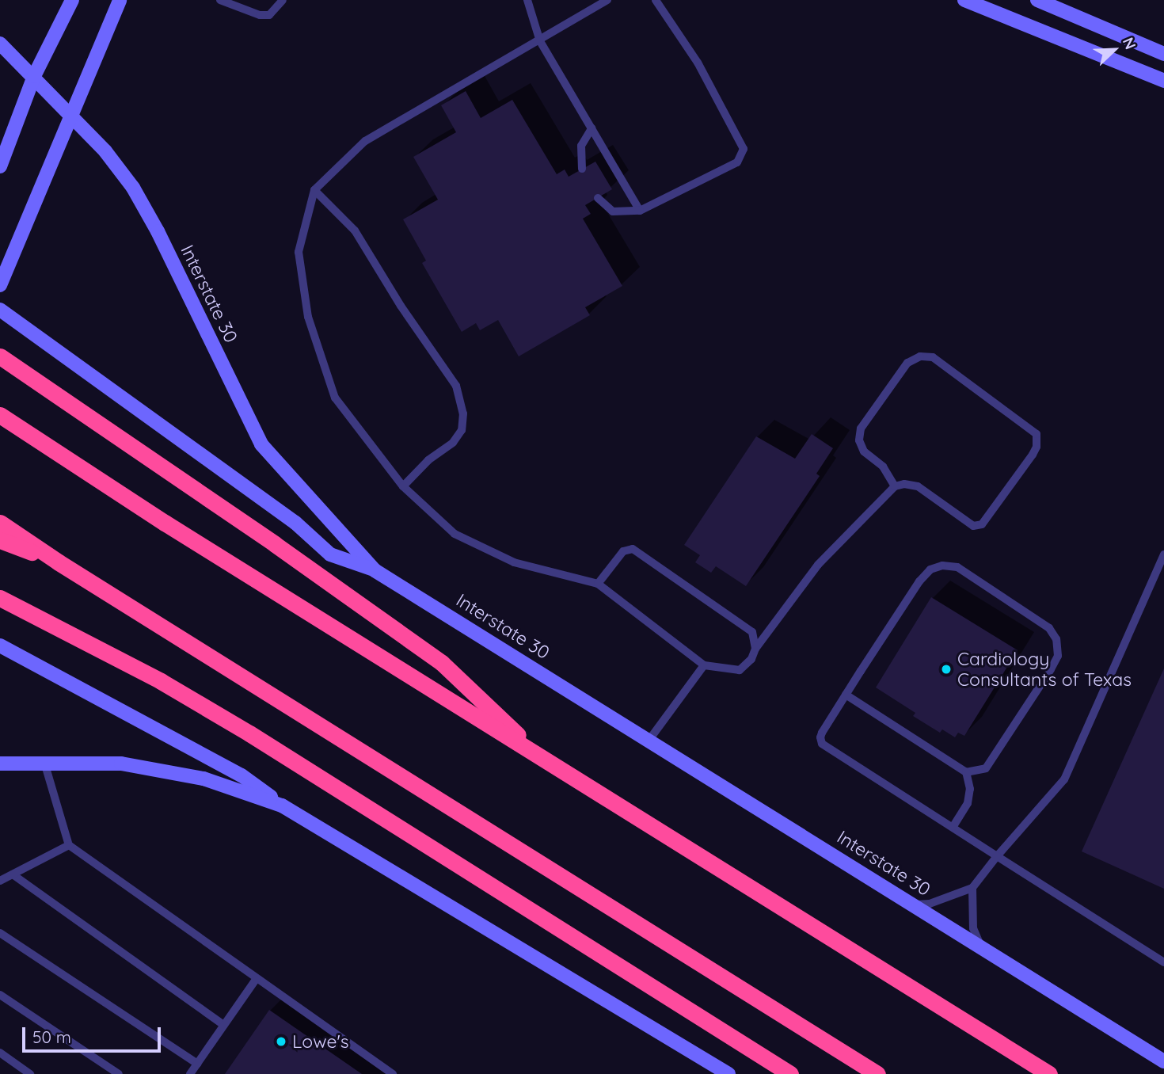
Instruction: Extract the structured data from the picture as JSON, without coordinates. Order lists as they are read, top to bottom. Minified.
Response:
{"streets":{"main road":["Interstate 30"]},"places":["Cardiology Consultants of Texas","Lowe's"],"scale_bar":"50 m","north":"top right"}
